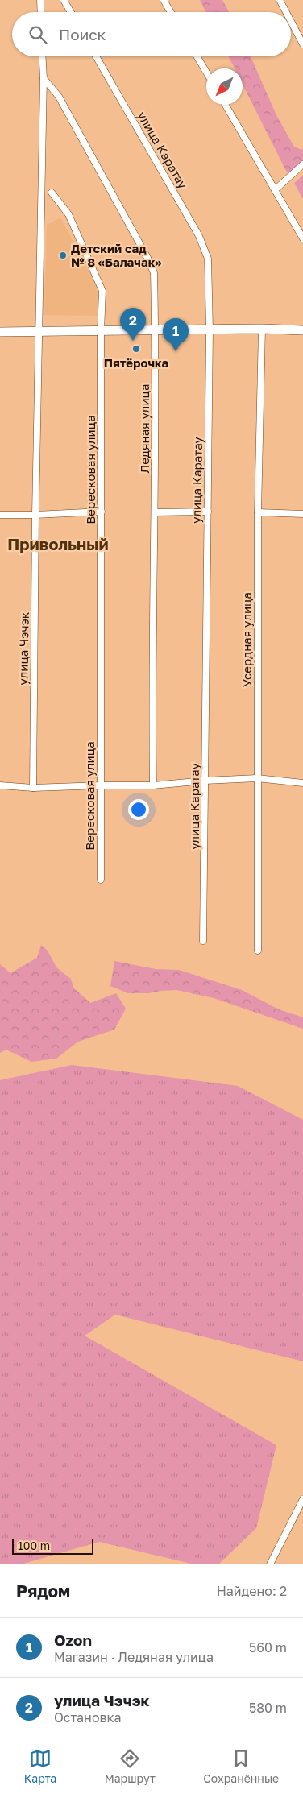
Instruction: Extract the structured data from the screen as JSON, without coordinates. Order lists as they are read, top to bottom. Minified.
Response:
{"streets":{"street":["улица Каратау","Ледяная улица","Вересковая улица","Усердная улица","улица Чэчэк"]},"crossings":[["Ледяная улица","улица Чэчэк"]],"districts":["Привольный"],"places":["Детский сад № 8 «Балачак»","Пятёрочка"],"scale_bar":"100 m","north":"bottom left","page":{"search":"Поиск","pins":["2","1"],"scale":"100 m","heading":["Рядом","Найдено: 2"],"list":[{"mark":"1","name":"Ozon","note":"Магазин · Ледяная улица","value":"560 m"},{"mark":"2","name":"улица Чэчэк","note":"Остановка","value":"580 m"}],"nav":["Карта","Маршрут","Сохранённые"]}}
